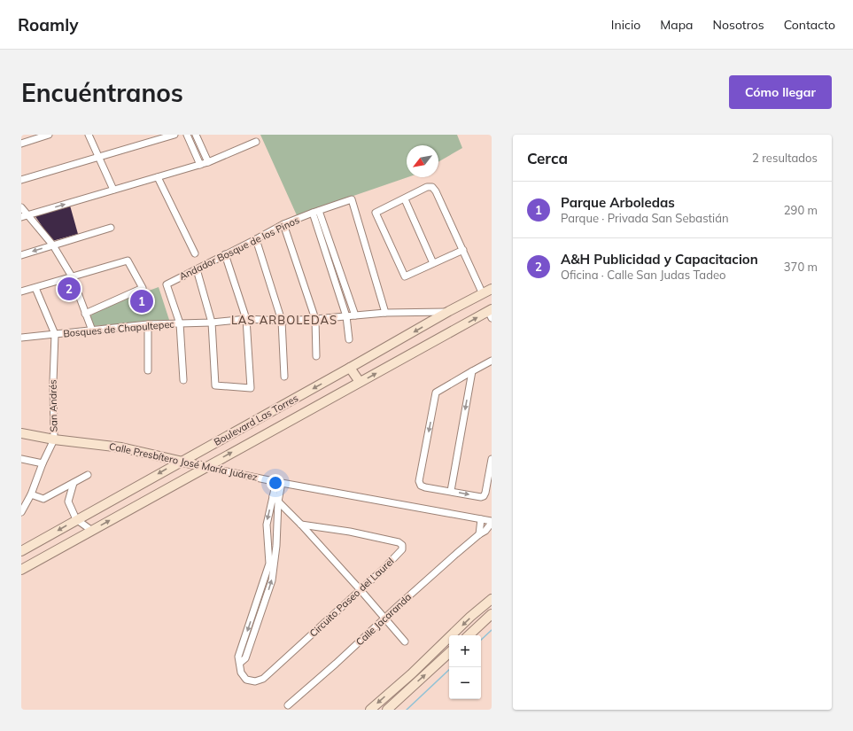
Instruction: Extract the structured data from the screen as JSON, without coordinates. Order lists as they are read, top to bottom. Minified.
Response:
{"streets":{"street":["Andador Bosque de los Pinos","Bosques de Chapultepec","San Andrés","Boulevard Las Torres","Calle Presbítero José María Juárez","Circuito Paseo del Laurel","Calle Jacaranda"]},"crossings":[["Andador Bosque de los Pinos","Bosques de Chapultepec"],["Bosques de Chapultepec","San Andrés"],["Bosques de Chapultepec","Boulevard Las Torres"],["San Andrés","Calle Presbítero José María Juárez"],["Boulevard Las Torres","Calle Presbítero José María Juárez"],["Calle Presbítero José María Juárez","Circuito Paseo del Laurel"],["Calle Presbítero José María Juárez","Calle Jacaranda"]],"districts":["LAS ARBOLEDAS"],"north":"bottom left","page":{"header":"Roamly","nav":["Inicio","Mapa","Nosotros","Contacto"],"buttons":"Cómo llegar","title":"Encuéntranos","heading":["Cerca","2 resultados"],"list":[{"mark":"1","name":"Parque Arboledas","note":"Parque · Privada San Sebastián","value":"290 m"},{"mark":"2","name":"A&H Publicidad y Capacitacion","note":"Oficina · Calle San Judas Tadeo","value":"370 m"}],"pins":["2","1"],"map_buttons":["+","−"]}}
